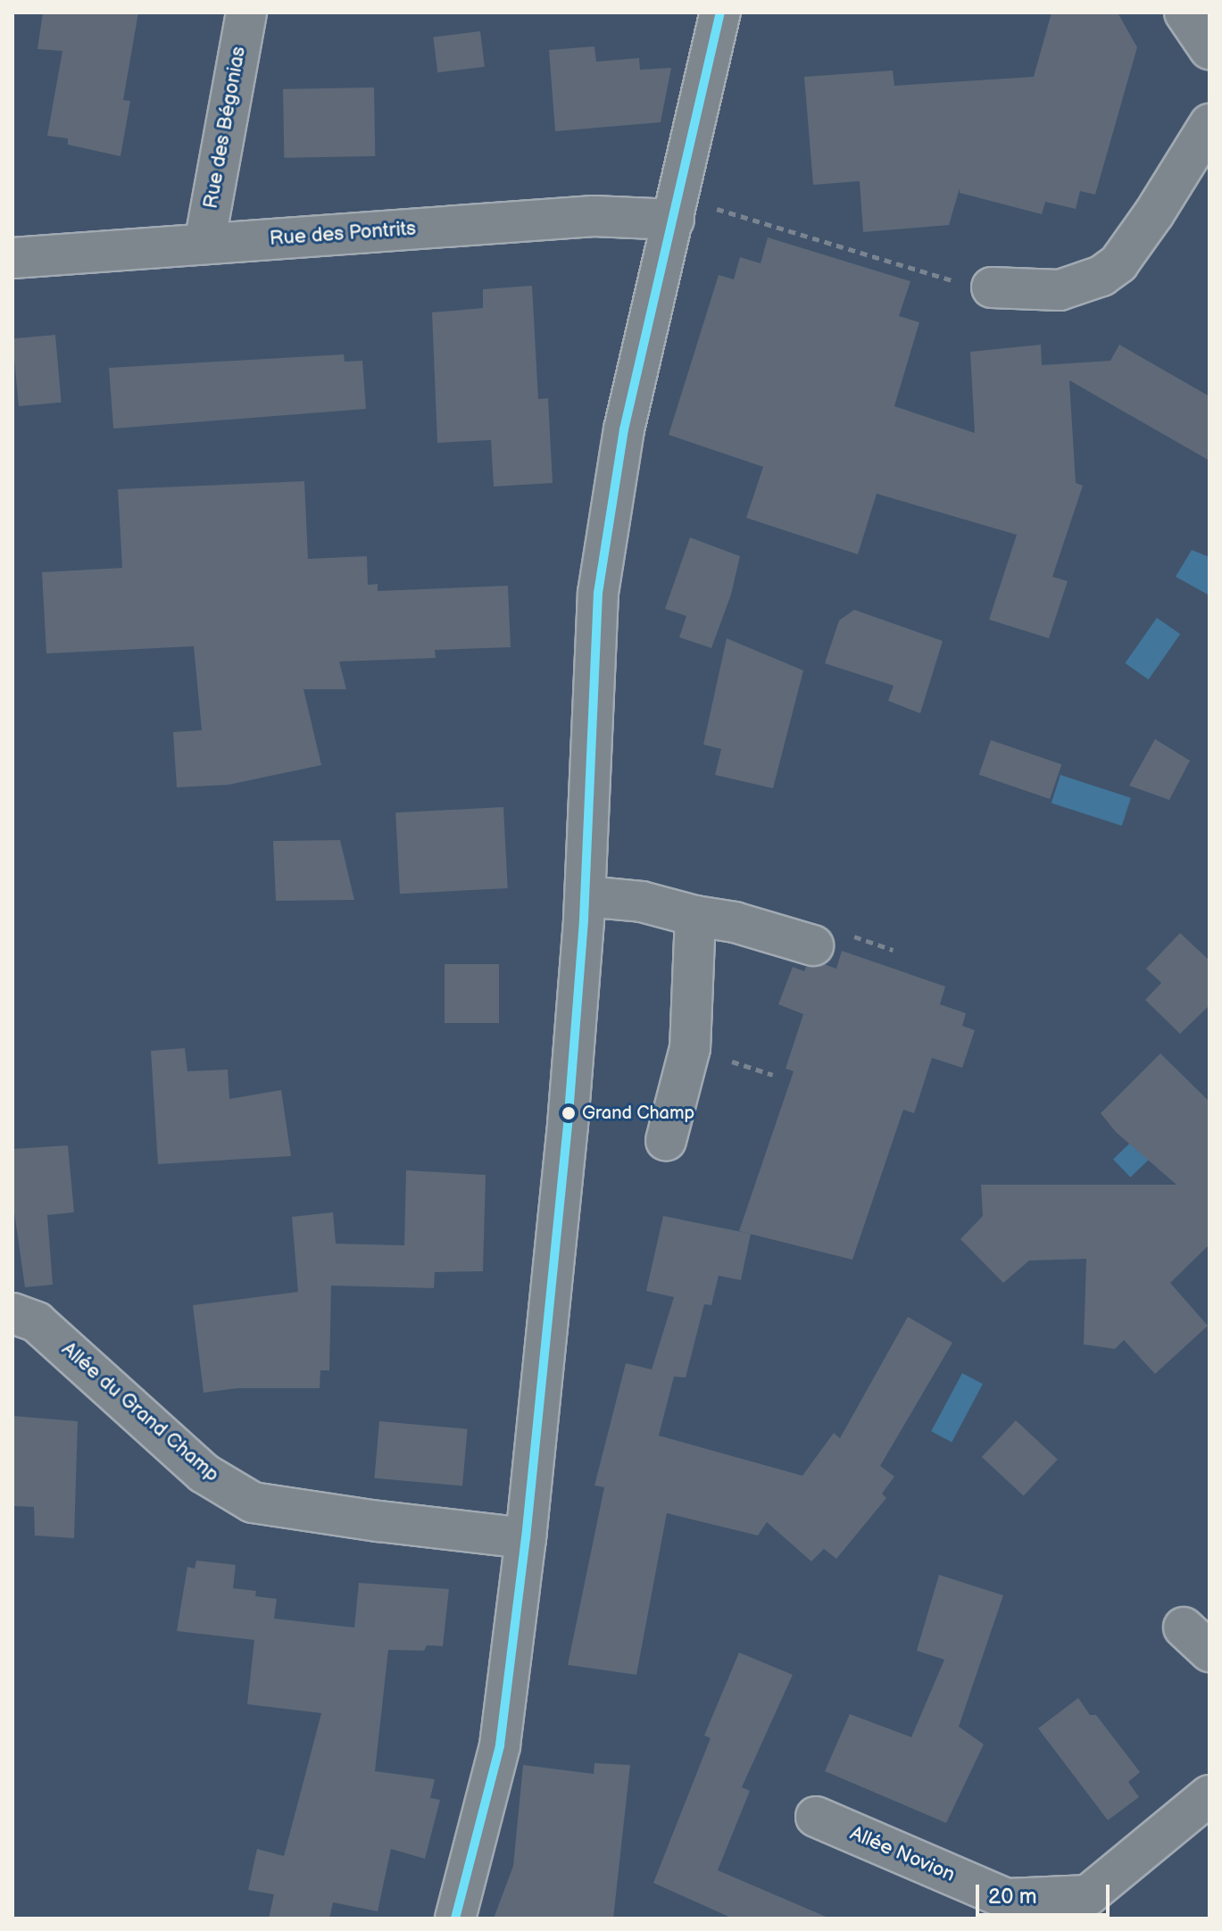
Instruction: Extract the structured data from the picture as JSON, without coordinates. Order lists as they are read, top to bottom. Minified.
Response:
{"streets":{"street":["Rue des Bégonias","Rue des Pontrits","Allée du Grand Champ","Allée Novion"]},"crossings":[["Rue des Bégonias","Rue des Pontrits"]],"places":["Grand Champ"],"scale_bar":"20 m"}
